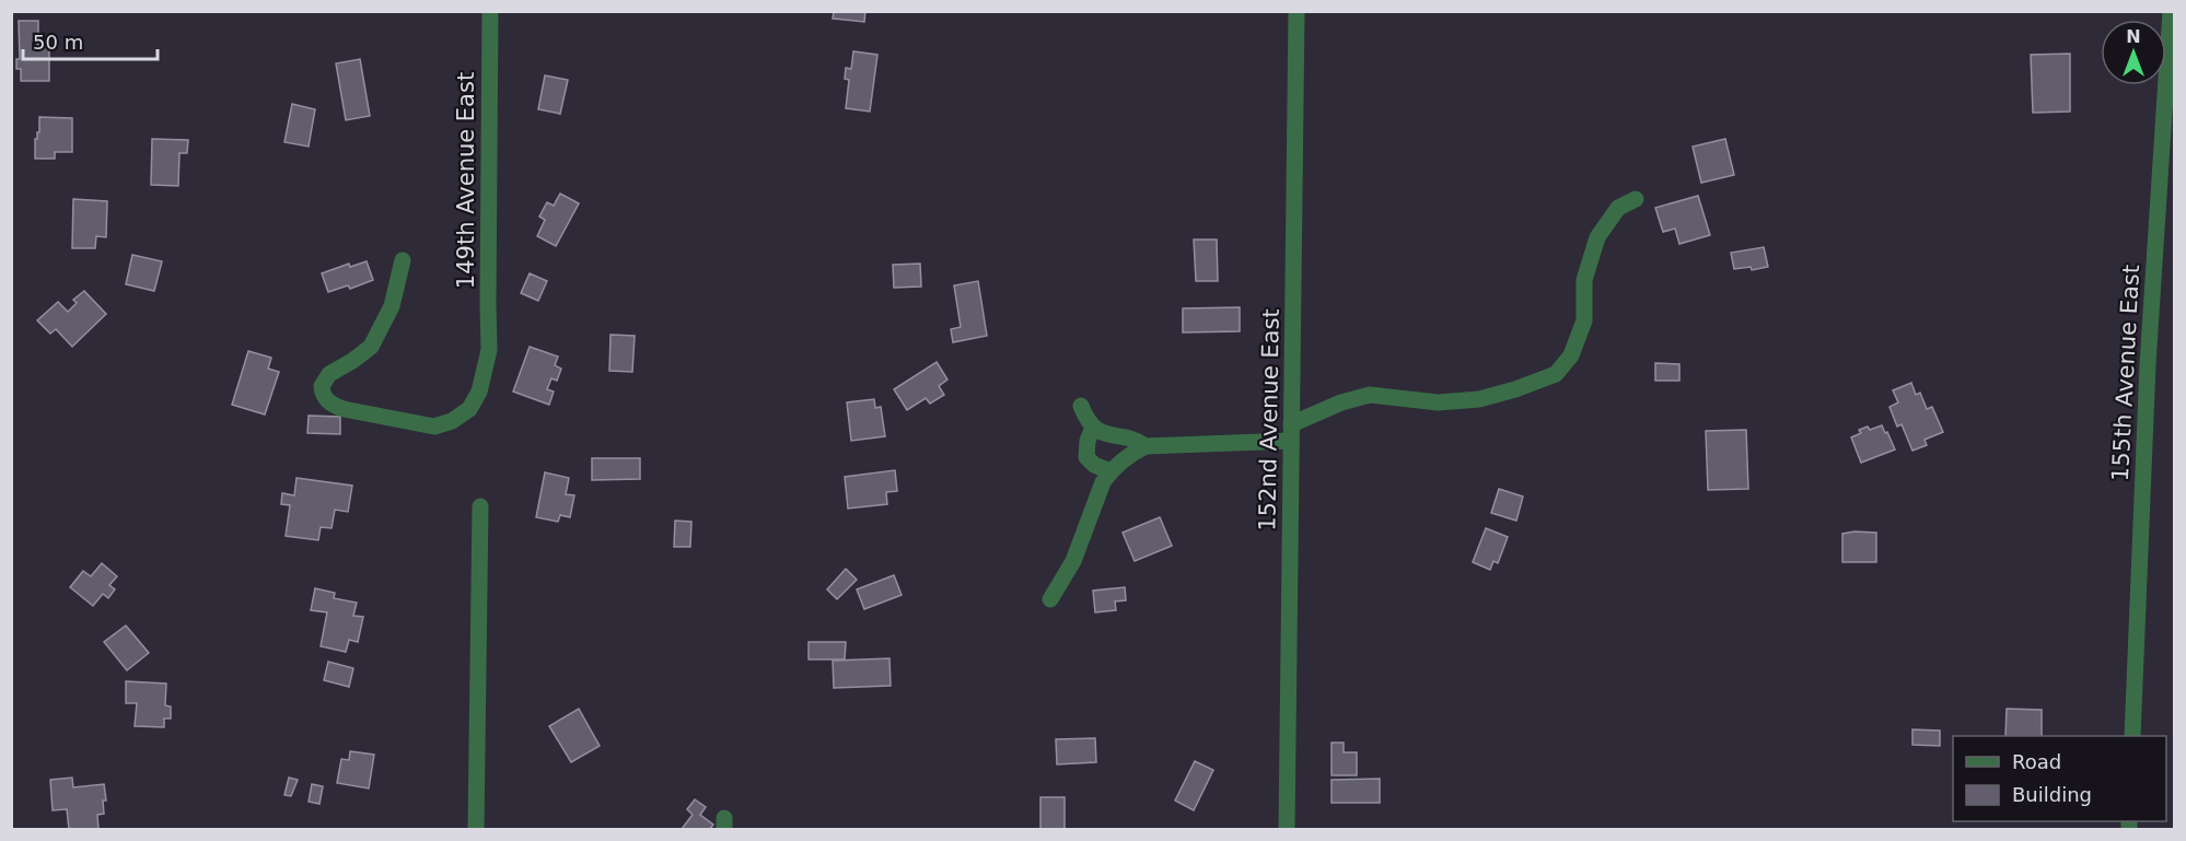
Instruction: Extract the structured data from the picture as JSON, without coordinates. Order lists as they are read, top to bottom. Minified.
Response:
{"streets":{"street":["149th Avenue East","155th Avenue East","152nd Avenue East"]},"legend":["Road","Building"],"scale_bar":"50 m","north":"top"}
